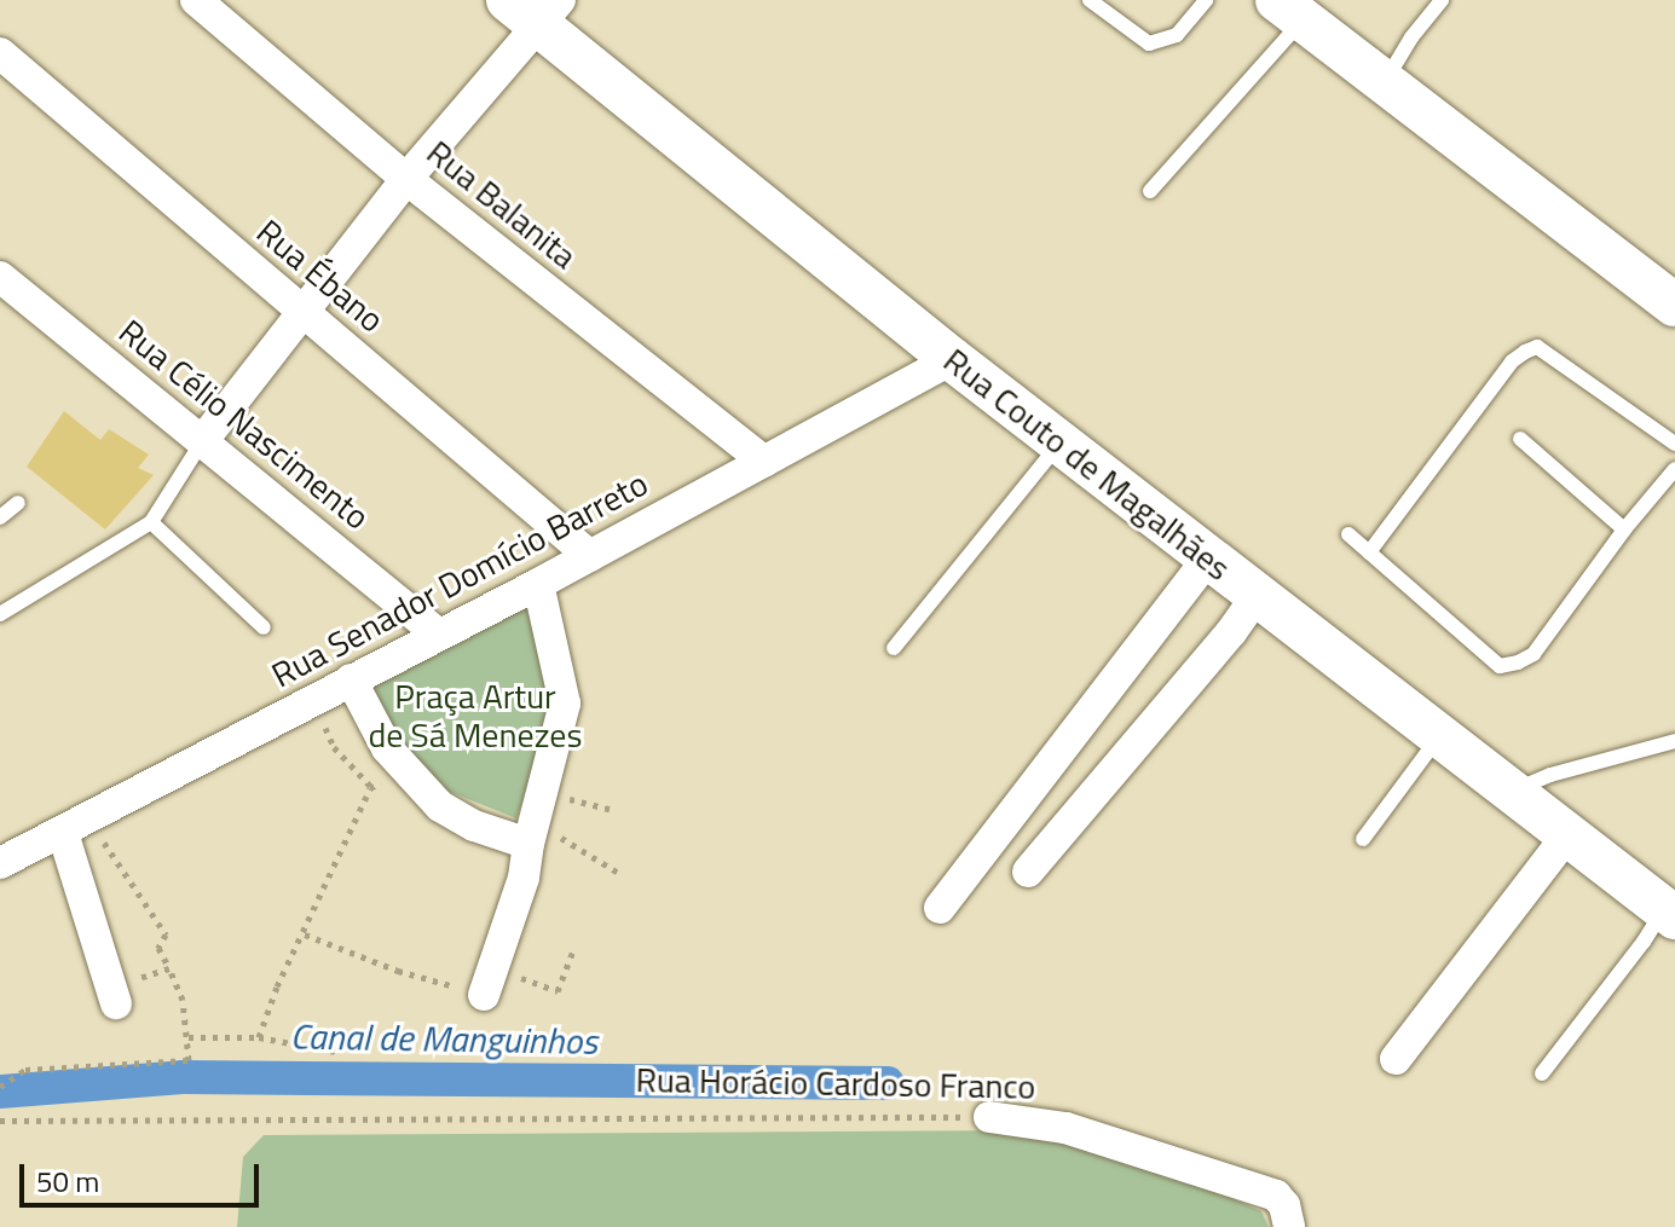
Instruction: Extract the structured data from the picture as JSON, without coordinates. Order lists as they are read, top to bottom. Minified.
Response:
{"streets":{"main road":["Rua Couto de Magalhães"],"street":["Rua Balanita","Rua Ébano","Rua Célio Nascimento","Rua Senador Domício Barreto","Rua Horácio Cardoso Franco"]},"crossings":[["Rua Balanita","Rua Senador Domício Barreto"],["Rua Ébano","Rua Senador Domício Barreto"],["Rua Célio Nascimento","Rua Senador Domício Barreto"],["Rua Couto de Magalhães","Rua Senador Domício Barreto"]],"water":["Canal de Manguinhos"],"parks":["Praça Artur de Sá Menezes"],"scale_bar":"50 m"}
